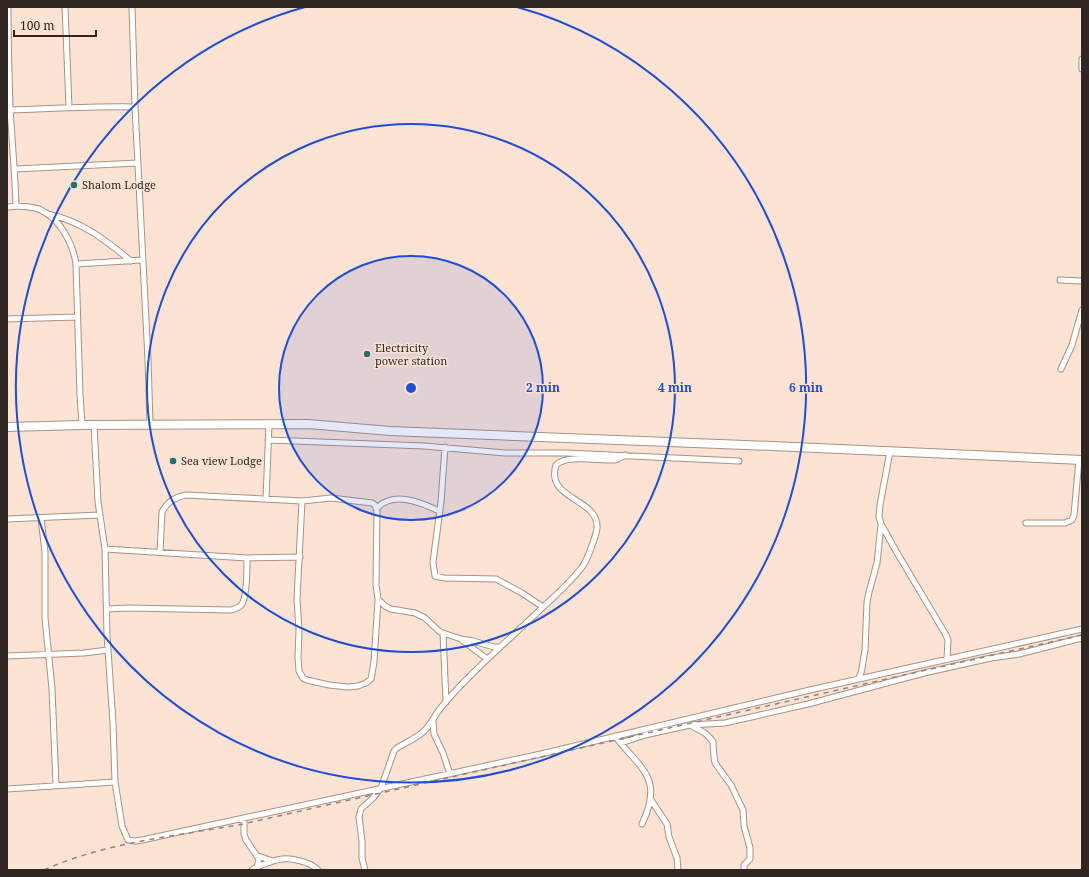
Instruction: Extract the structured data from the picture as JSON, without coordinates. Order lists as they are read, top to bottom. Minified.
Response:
{"places":["Shalom Lodge","Electricity power station","Sea view Lodge"],"scale_bar":"100 m","rings":["2 min","4 min","6 min"]}
